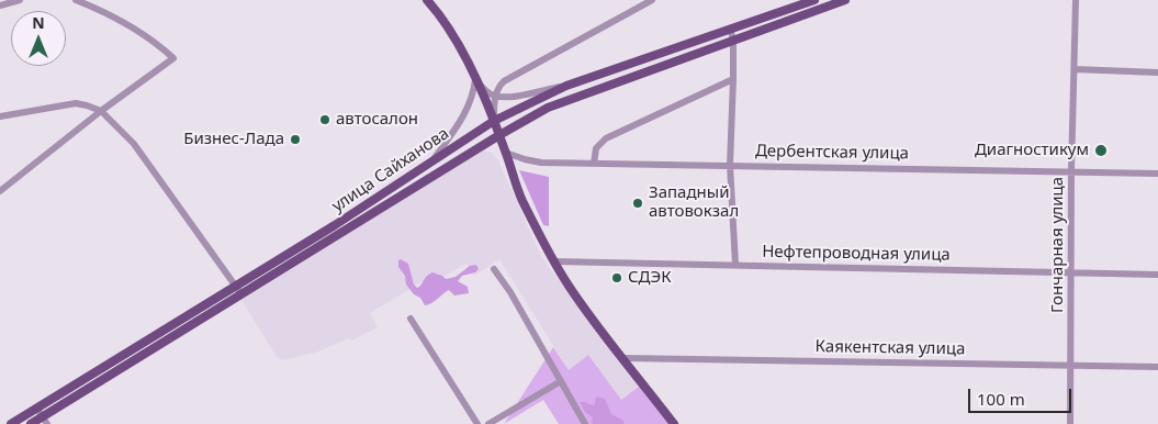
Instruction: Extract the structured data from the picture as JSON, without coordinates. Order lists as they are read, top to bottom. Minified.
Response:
{"streets":{"main road":["улица Сайханова"],"street":["Дербентская улица","Гончарная улица","Нефтепроводная улица","Каякентская улица"]},"crossings":[["Дербентская улица","Гончарная улица"],["Гончарная улица","Нефтепроводная улица"],["Гончарная улица","Каякентская улица"]],"places":["автосалон","Бизнес-Лада","Диагностикум","Западный автовокзал","СДЭК"],"scale_bar":"100 m","north":"top"}
